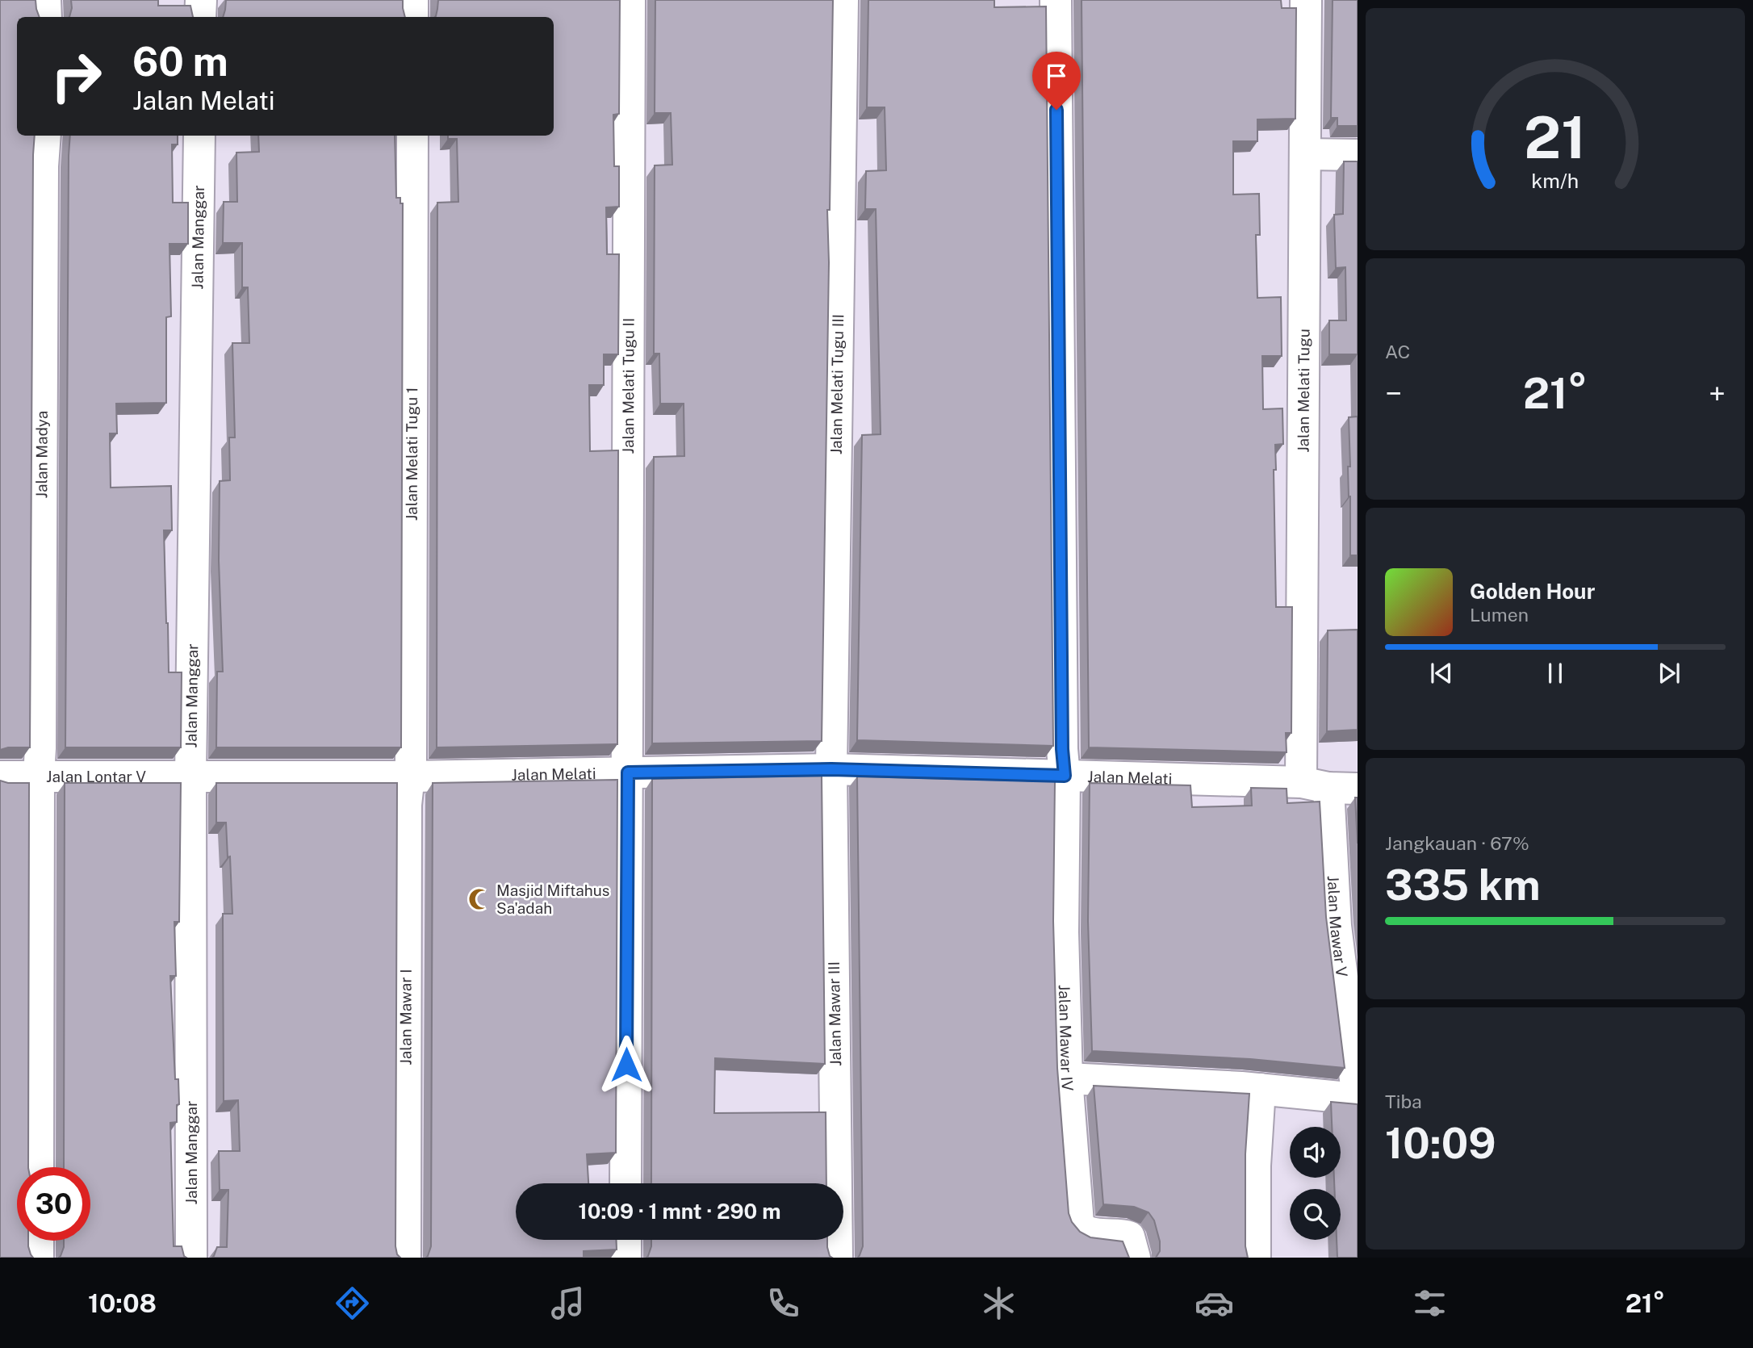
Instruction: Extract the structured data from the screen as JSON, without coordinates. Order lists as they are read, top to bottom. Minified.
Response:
{"streets":{"street":["Jalan Manggar","Jalan Melati Tugu III","Jalan Melati Tugu II","Jalan Melati Tugu","Jalan Madya","Jalan Melati Tugu 1","Jalan Melati","Jalan Lontar V","Jalan Mawar V","Jalan Mawar III","Jalan Mawar I","Jalan Mawar IV"]},"crossings":[["Jalan Manggar","Jalan Melati"],["Jalan Manggar","Jalan Lontar V"],["Jalan Melati Tugu III","Jalan Melati"],["Jalan Melati Tugu III","Jalan Mawar III"],["Jalan Melati Tugu II","Jalan Melati"],["Jalan Melati Tugu","Jalan Melati"],["Jalan Melati Tugu","Jalan Mawar V"],["Jalan Madya","Jalan Lontar V"],["Jalan Melati Tugu 1","Jalan Melati"],["Jalan Melati Tugu 1","Jalan Mawar I"],["Jalan Melati","Jalan Lontar V"],["Jalan Melati","Jalan Mawar V"],["Jalan Melati","Jalan Mawar III"],["Jalan Melati","Jalan Mawar I"],["Jalan Melati","Jalan Mawar IV"],["Jalan Mawar V","Jalan Mawar IV"]],"places":{"mosque":["Masjid Miftahus Sa'adah"]},"page":{"turn":["60 m","Jalan Melati"],"tile":["AC",["Jangkauan · 67%","335 km"],["Tiba","10:09"]],"heat":["−","21°","+"],"song":["Golden Hour","Lumen"],"limit":"30","trip":"10:09 · 1 mnt · 290 m","tabs":["10:08","21°"],"gauge":["21","km/h"]}}
